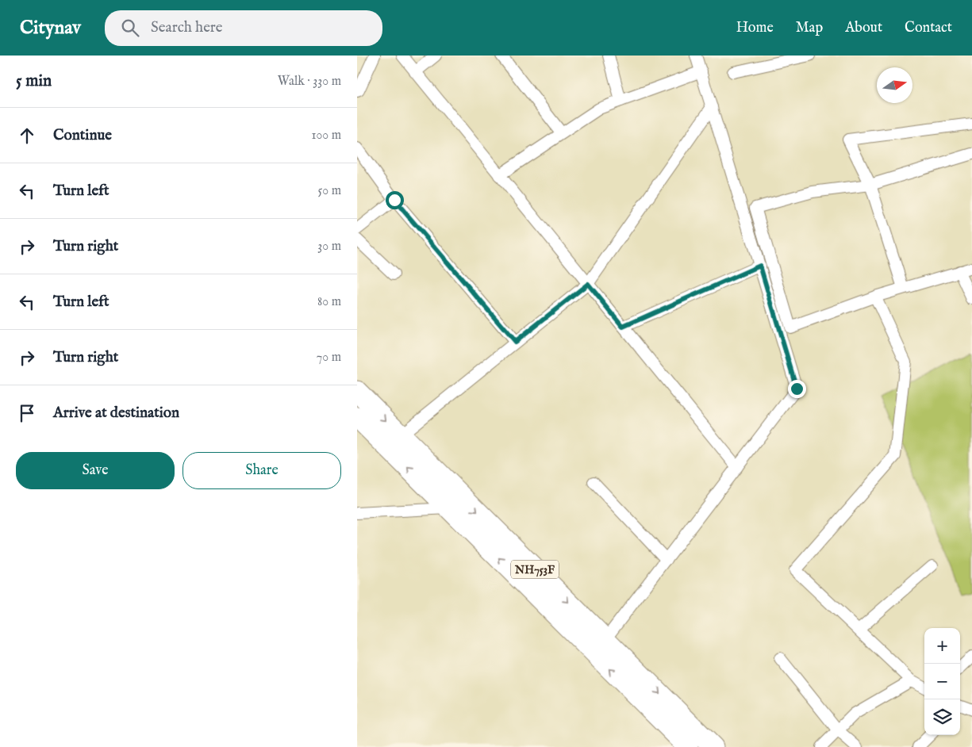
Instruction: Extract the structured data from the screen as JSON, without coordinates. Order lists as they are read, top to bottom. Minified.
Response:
{"streets":{"highway":["NH753F"]},"north":"right","page":{"header":"Citynav","search":"Search here","nav":["Home","Map","About","Contact"],"heading":["5 min","Walk · 330 m"],"list":[["Continue","100 m"],["Turn left","50 m"],["Turn right","30 m"],["Turn left","80 m"],["Turn right","70 m"],"Arrive at destination"],"buttons":["Save","Share"],"map_buttons":["+","−"]}}
